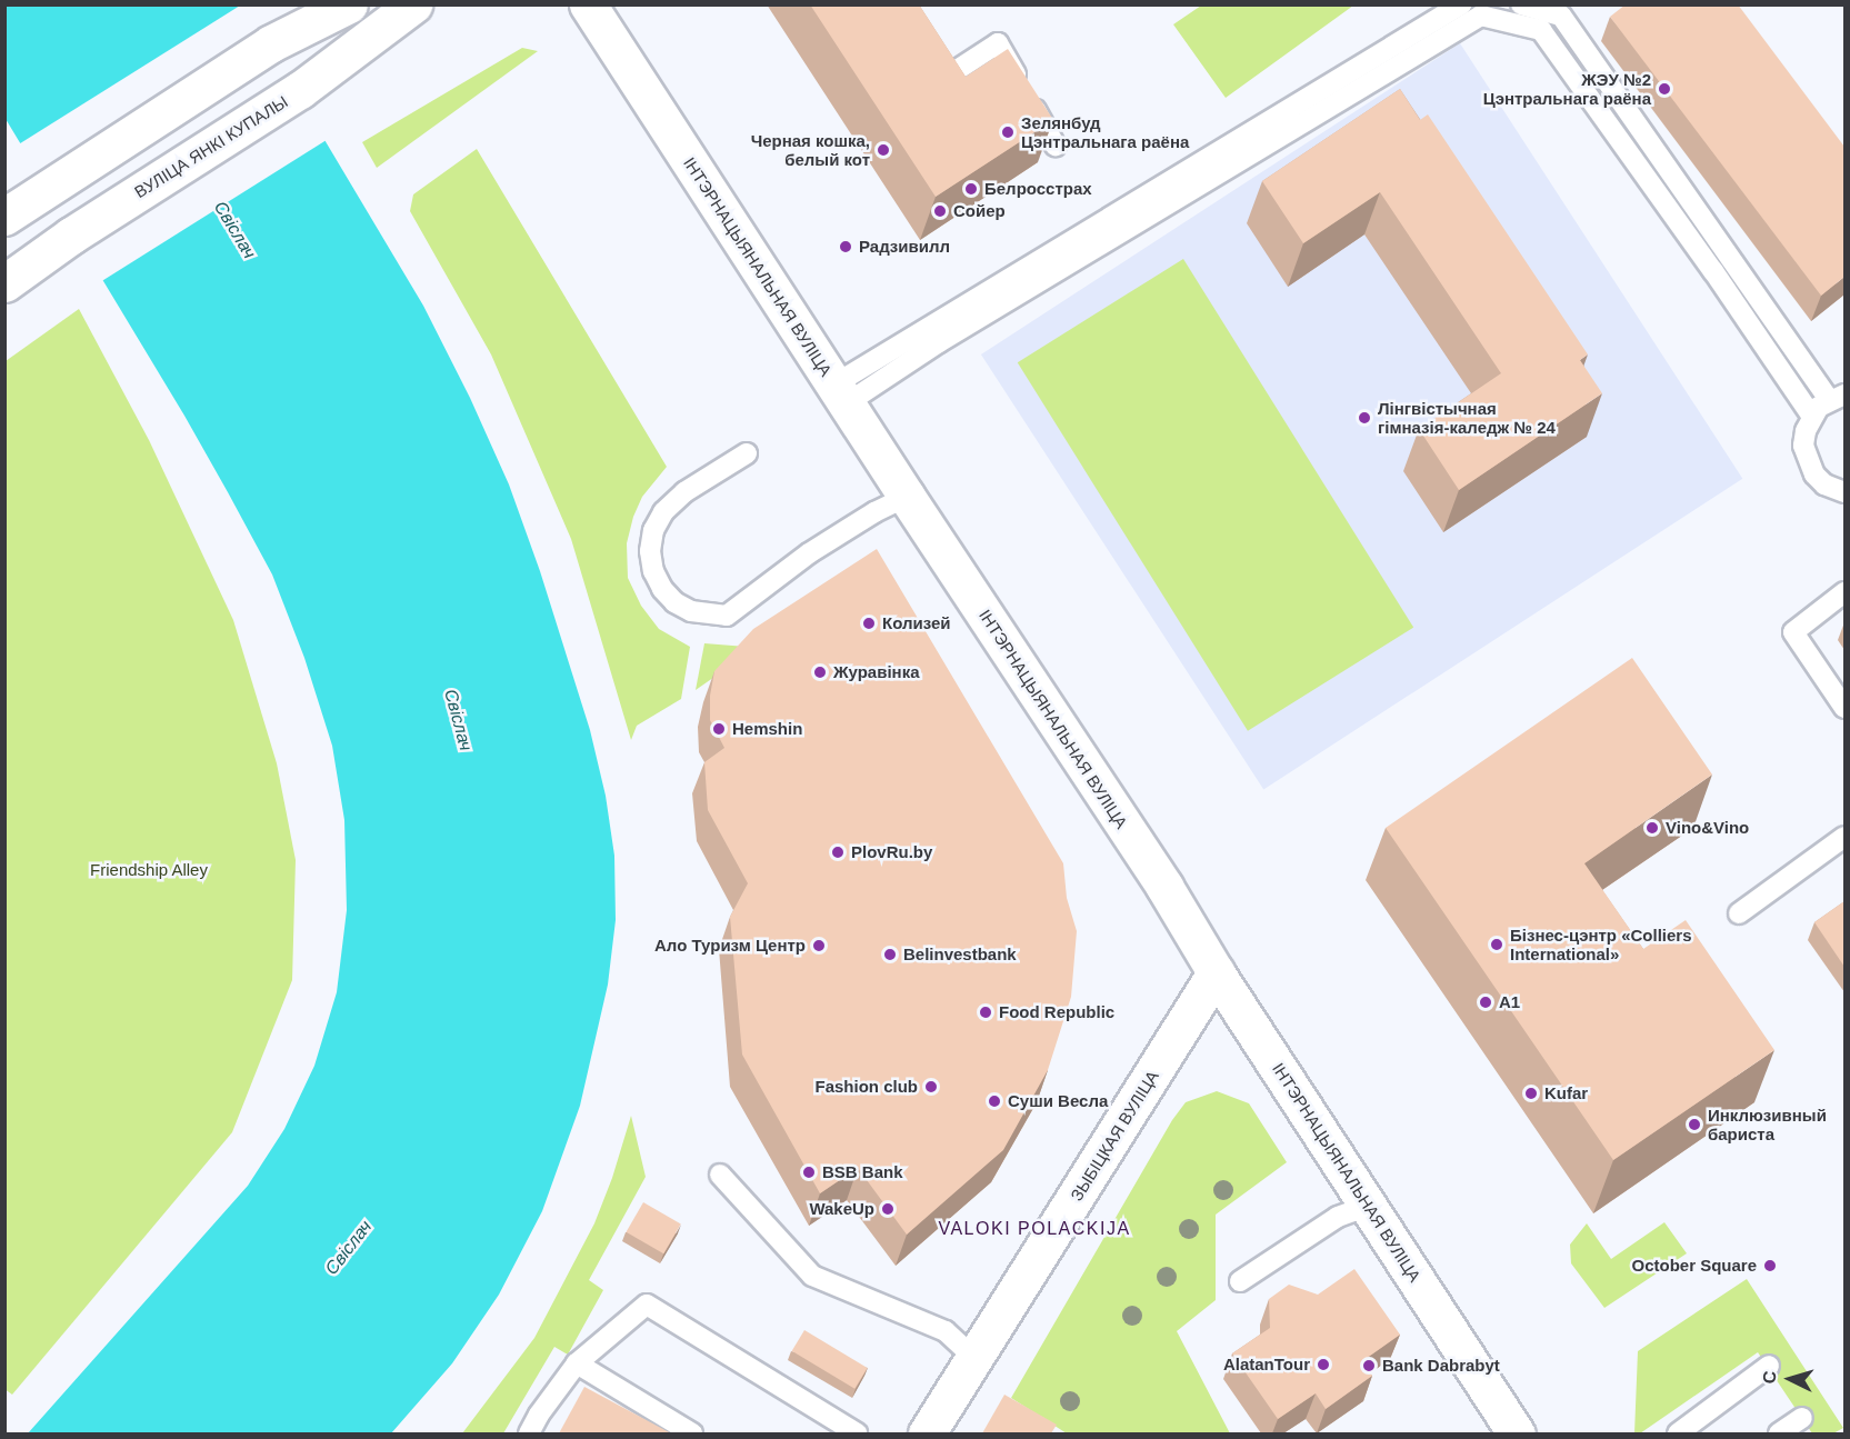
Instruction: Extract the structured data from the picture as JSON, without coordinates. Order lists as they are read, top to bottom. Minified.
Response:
{"streets":{"main road":["ВУЛІЦА ЯНКІ КУПАЛЫ","ІНТЭРНАЦЫЯНАЛЬНАЯ ВУЛІЦА","ЗЫБІЦКАЯ ВУЛІЦА"]},"crossings":[["ІНТЭРНАЦЫЯНАЛЬНАЯ ВУЛІЦА","ЗЫБІЦКАЯ ВУЛІЦА"]],"districts":["VALOKI POLACKIJA"],"water":["Свіслач"],"parks":["Friendship Alley"],"places":["ЖЭУ №2 Цэнтральнага раёна","Зелянбуд Цэнтральнага раёна","Черная кошка, белый кот","Белросстрах","Сойер","Радзивилл","Лінгвістычная гімназія-каледж № 24","Колизей","Журавінка","Hemshin","Vino&Vino","PlovRu.by","Бізнес-цэнтр «Colliers International»","Ало Туризм Центр","Belinvestbank","A1","Food Republic","Fashion club","Kufar","Суши Весла","Инклюзивный бариста","BSB Bank","WakeUp","October Square","AlatanTour","Bank Dabrabyt"],"north":"left"}
